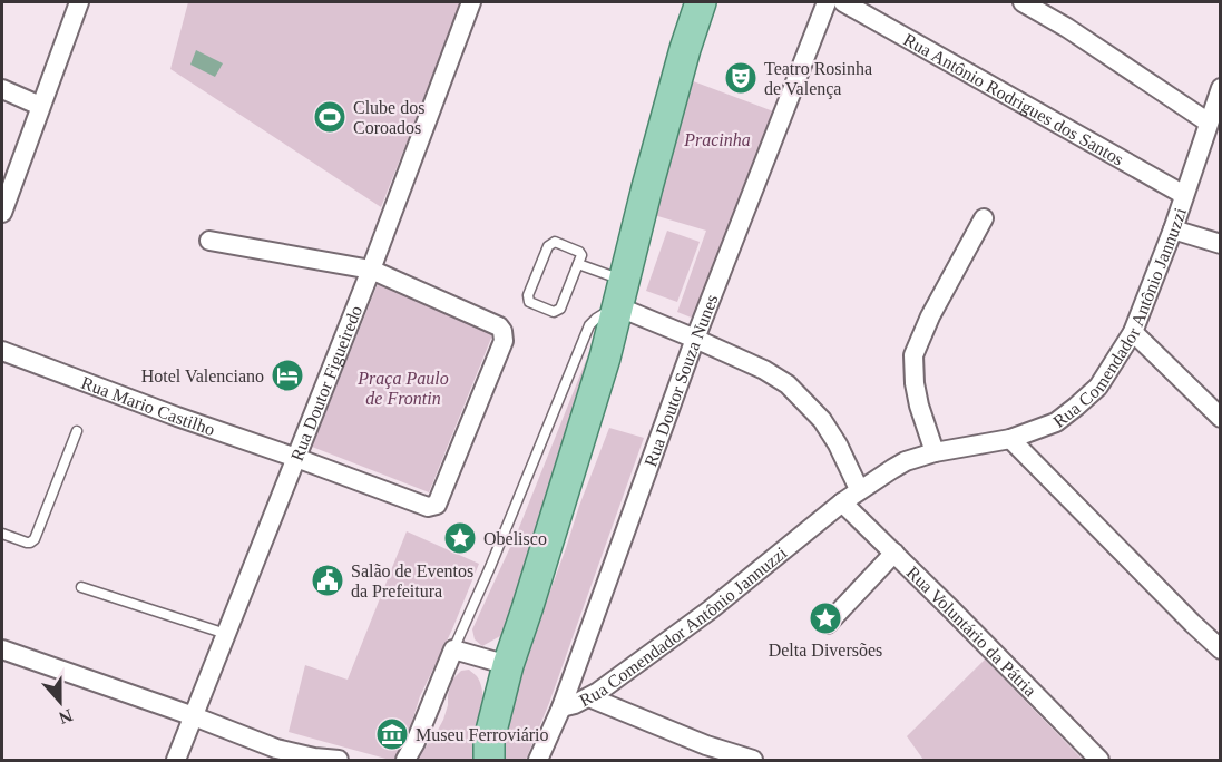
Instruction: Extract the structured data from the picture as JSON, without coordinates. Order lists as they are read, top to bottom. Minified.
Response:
{"streets":{"street":["Rua Antônio Rodrigues dos Santos","Rua Comendador Antônio Jannuzzi","Rua Doutor Souza Nunes","Rua Doutor Figueiredo","Rua Mario Castilho","Rua Voluntário da Pátria"]},"crossings":[["Rua Antônio Rodrigues dos Santos","Rua Comendador Antônio Jannuzzi"],["Rua Comendador Antônio Jannuzzi","Rua Doutor Souza Nunes"],["Rua Comendador Antônio Jannuzzi","Rua Voluntário da Pátria"],["Rua Doutor Figueiredo","Rua Mario Castilho"]],"parks":["Pracinha","Praça Paulo de Frontin"],"places":{"theatre":["Teatro Rosinha de Valença"],"sports":["Clube dos Coroados"],"hotel":["Hotel Valenciano"],"place":["Obelisco","Delta Diversões"],"public building":["Salão de Eventos da Prefeitura"],"museum":["Museu Ferroviário"]},"north":"bottom"}
